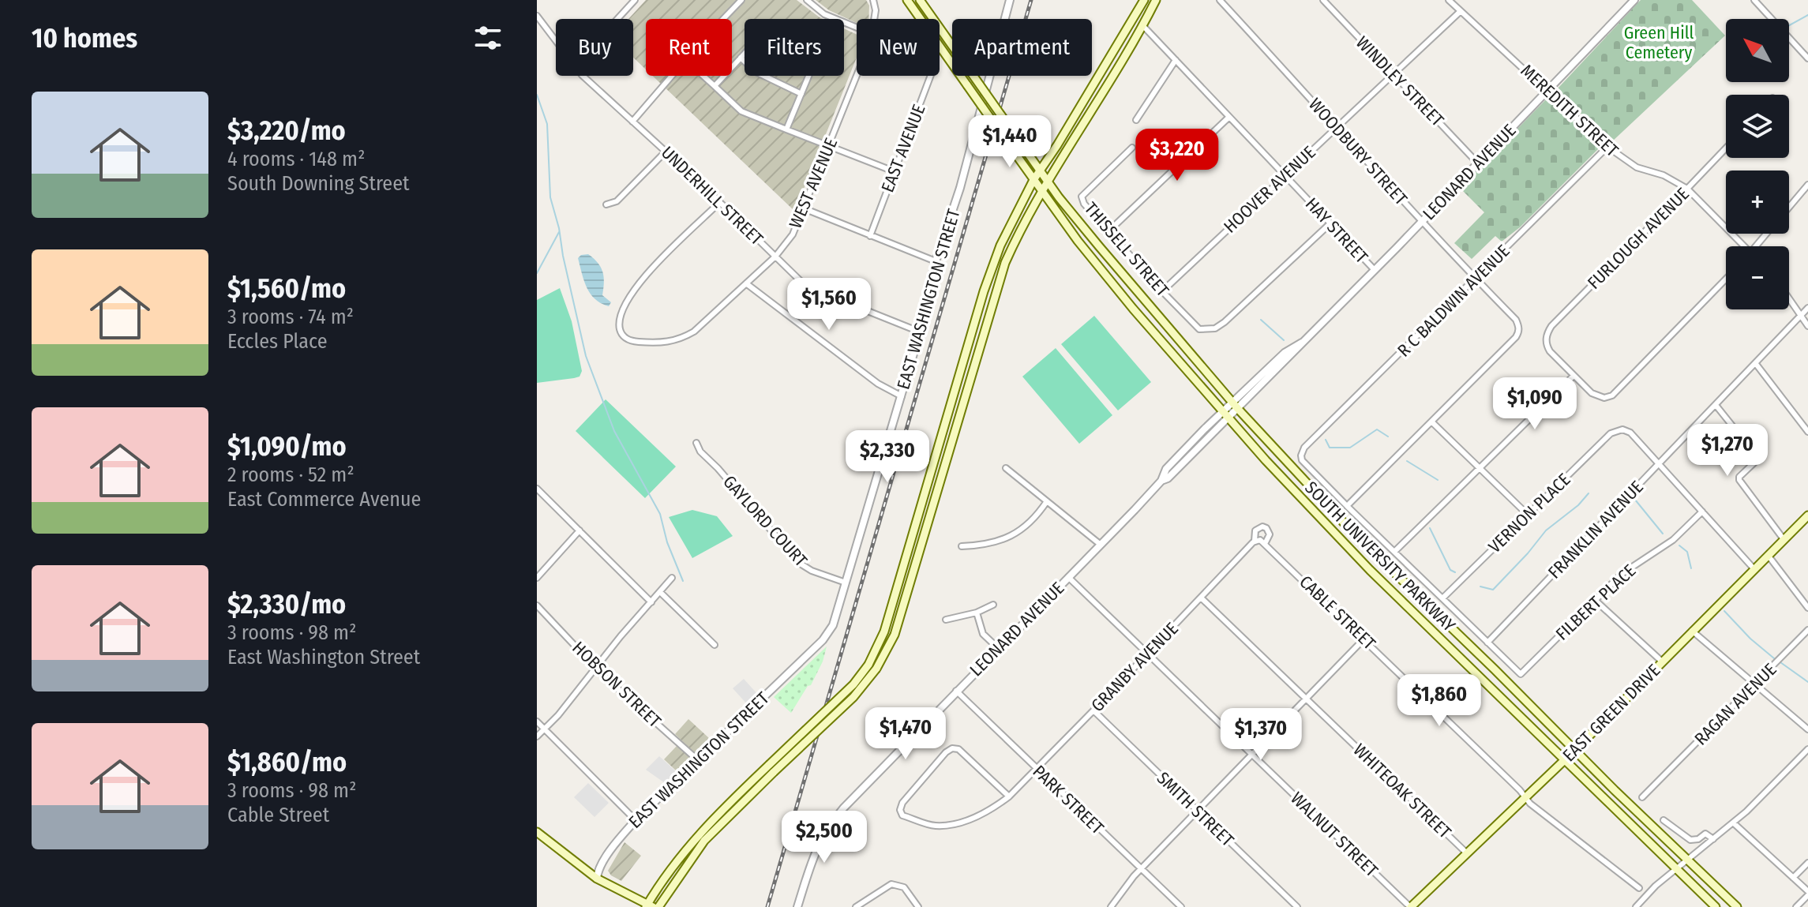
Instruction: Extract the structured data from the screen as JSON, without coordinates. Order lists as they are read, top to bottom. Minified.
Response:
{"streets":{"main road":["SOUTH UNIVERSITY PARKWAY","EAST GREEN DRIVE"],"street":["WINDLEY STREET","MEREDITH STREET","EAST AVENUE","WOODBURY STREET","LEONARD AVENUE","WEST AVENUE","HOOVER AVENUE","UNDERHILL STREET","HAY STREET","FURLOUGH AVENUE","THISSELL STREET","EAST WASHINGTON STREET","R C BALDWIN AVENUE","VERNON PLACE","GAYLORD COURT","FRANKLIN AVENUE","FILBERT PLACE","CABLE STREET","GRANBY AVENUE","HOBSON STREET","RAGAN AVENUE","WHITEOAK STREET","PARK STREET","SMITH STREET","WALNUT STREET"]},"crossings":[["WINDLEY STREET","LEONARD AVENUE"],["WINDLEY STREET","HOOVER AVENUE"],["MEREDITH STREET","LEONARD AVENUE"],["MEREDITH STREET","HOOVER AVENUE"],["MEREDITH STREET","FURLOUGH AVENUE"],["MEREDITH STREET","R C BALDWIN AVENUE"],["WOODBURY STREET","LEONARD AVENUE"],["WOODBURY STREET","HOOVER AVENUE"],["WOODBURY STREET","R C BALDWIN AVENUE"],["LEONARD AVENUE","HAY STREET"],["LEONARD AVENUE","SOUTH UNIVERSITY PARKWAY"],["LEONARD AVENUE","PARK STREET"],["LEONARD AVENUE","WALNUT STREET"],["WEST AVENUE","UNDERHILL STREET"],["HOOVER AVENUE","HAY STREET"],["HOOVER AVENUE","THISSELL STREET"],["UNDERHILL STREET","EAST WASHINGTON STREET"],["HAY STREET","THISSELL STREET"],["EAST WASHINGTON STREET","GAYLORD COURT"],["EAST WASHINGTON STREET","HOBSON STREET"],["VERNON PLACE","FRANKLIN AVENUE"],["FRANKLIN AVENUE","FILBERT PLACE"],["SOUTH UNIVERSITY PARKWAY","EAST GREEN DRIVE"],["CABLE STREET","GRANBY AVENUE"],["CABLE STREET","EAST GREEN DRIVE"],["GRANBY AVENUE","WHITEOAK STREET"],["GRANBY AVENUE","PARK STREET"],["GRANBY AVENUE","SMITH STREET"],["GRANBY AVENUE","WALNUT STREET"],["EAST GREEN DRIVE","WHITEOAK STREET"],["EAST GREEN DRIVE","WALNUT STREET"]],"parks":["Green Hill Cemetery"],"north":"top left","page":{"heading":"10 homes","map_buttons":["+","−"],"chip":["Buy","Rent","Filters","New","Apartment"],"list":[{"name":"$3,220/mo","note":"4 rooms · 148 m² · South Downing Street"},{"name":"$1,560/mo","note":"3 rooms · 74 m² · Eccles Place"},{"name":"$1,090/mo","note":"2 rooms · 52 m² · East Commerce Avenue"},{"name":"$2,330/mo","note":"3 rooms · 98 m² · East Washington Street"},{"name":"$1,860/mo","note":"3 rooms · 98 m² · Cable Street"}],"price":["$1,440","$3,220","$1,560","$1,090","$1,270","$2,330","$1,860","$1,470","$1,370","$2,500"]}}
